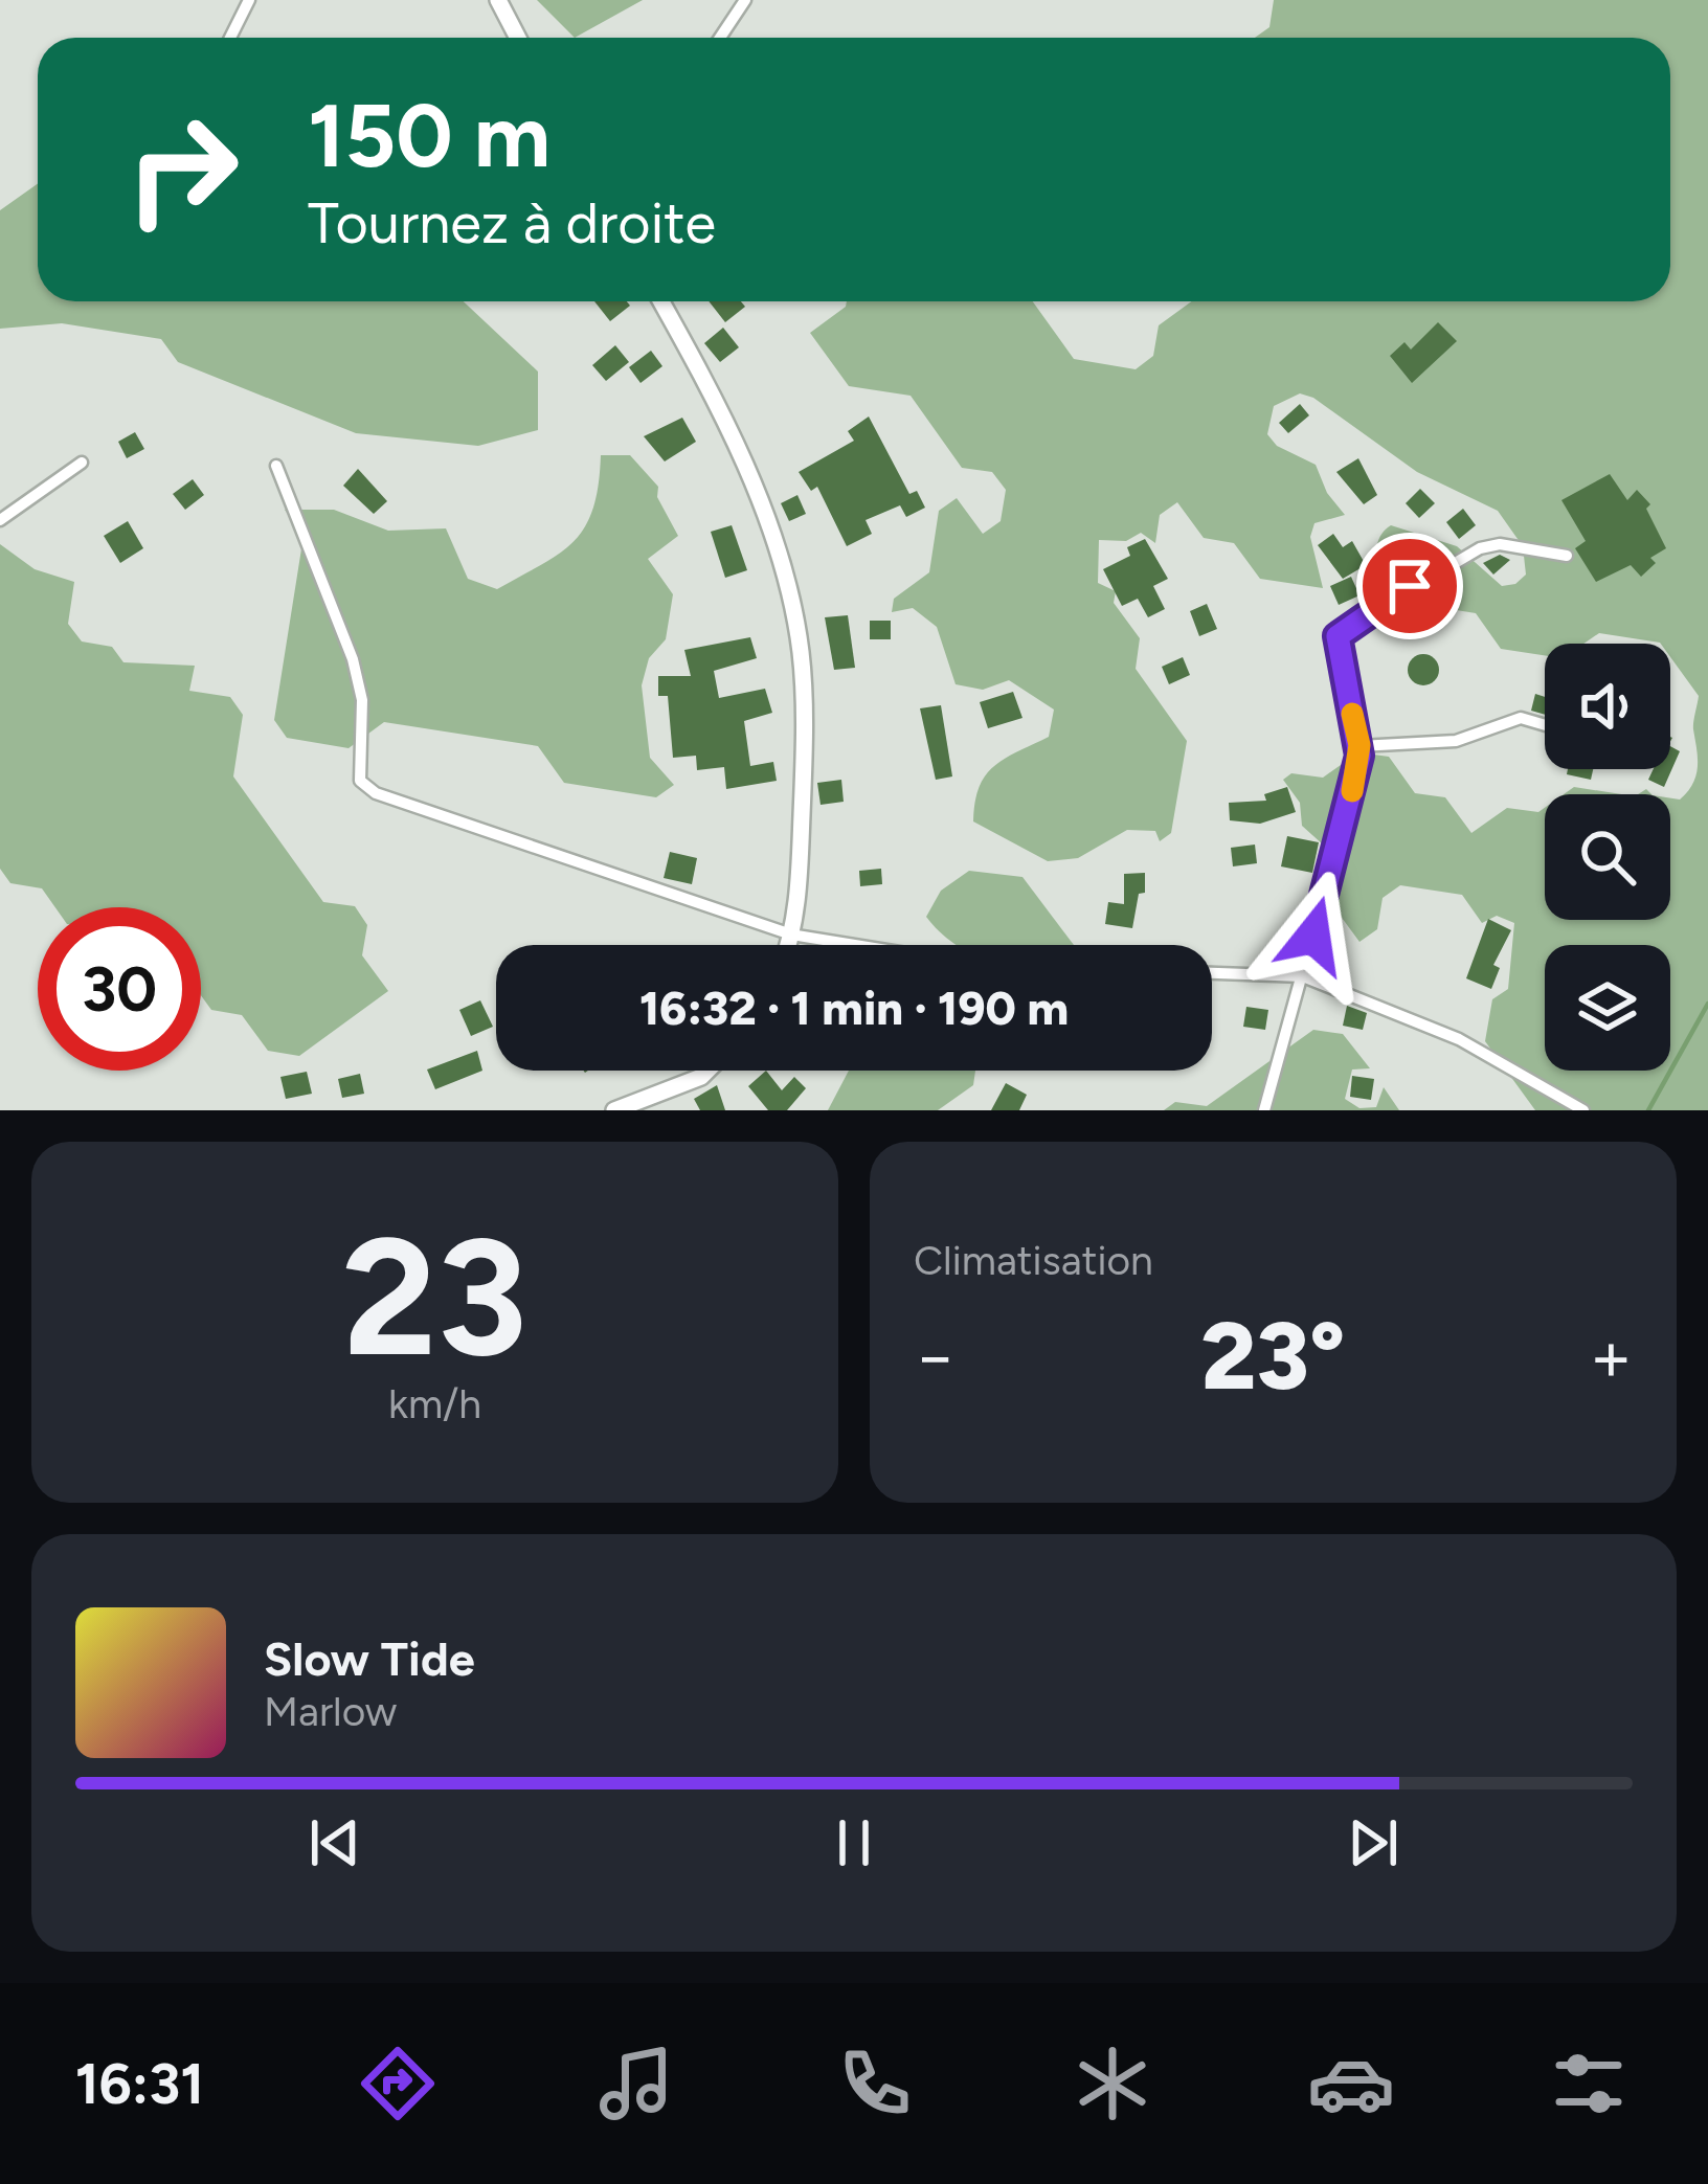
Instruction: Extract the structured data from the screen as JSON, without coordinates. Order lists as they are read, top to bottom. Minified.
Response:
{"page":{"turn":["150 m","Tournez à droite"],"limit":"30","trip":"16:32 · 1 min · 190 m","tile":[["23","km/h"],"Climatisation"],"heat":["−","23°","+"],"song":["Slow Tide","Marlow"],"tabs":"16:31"}}
